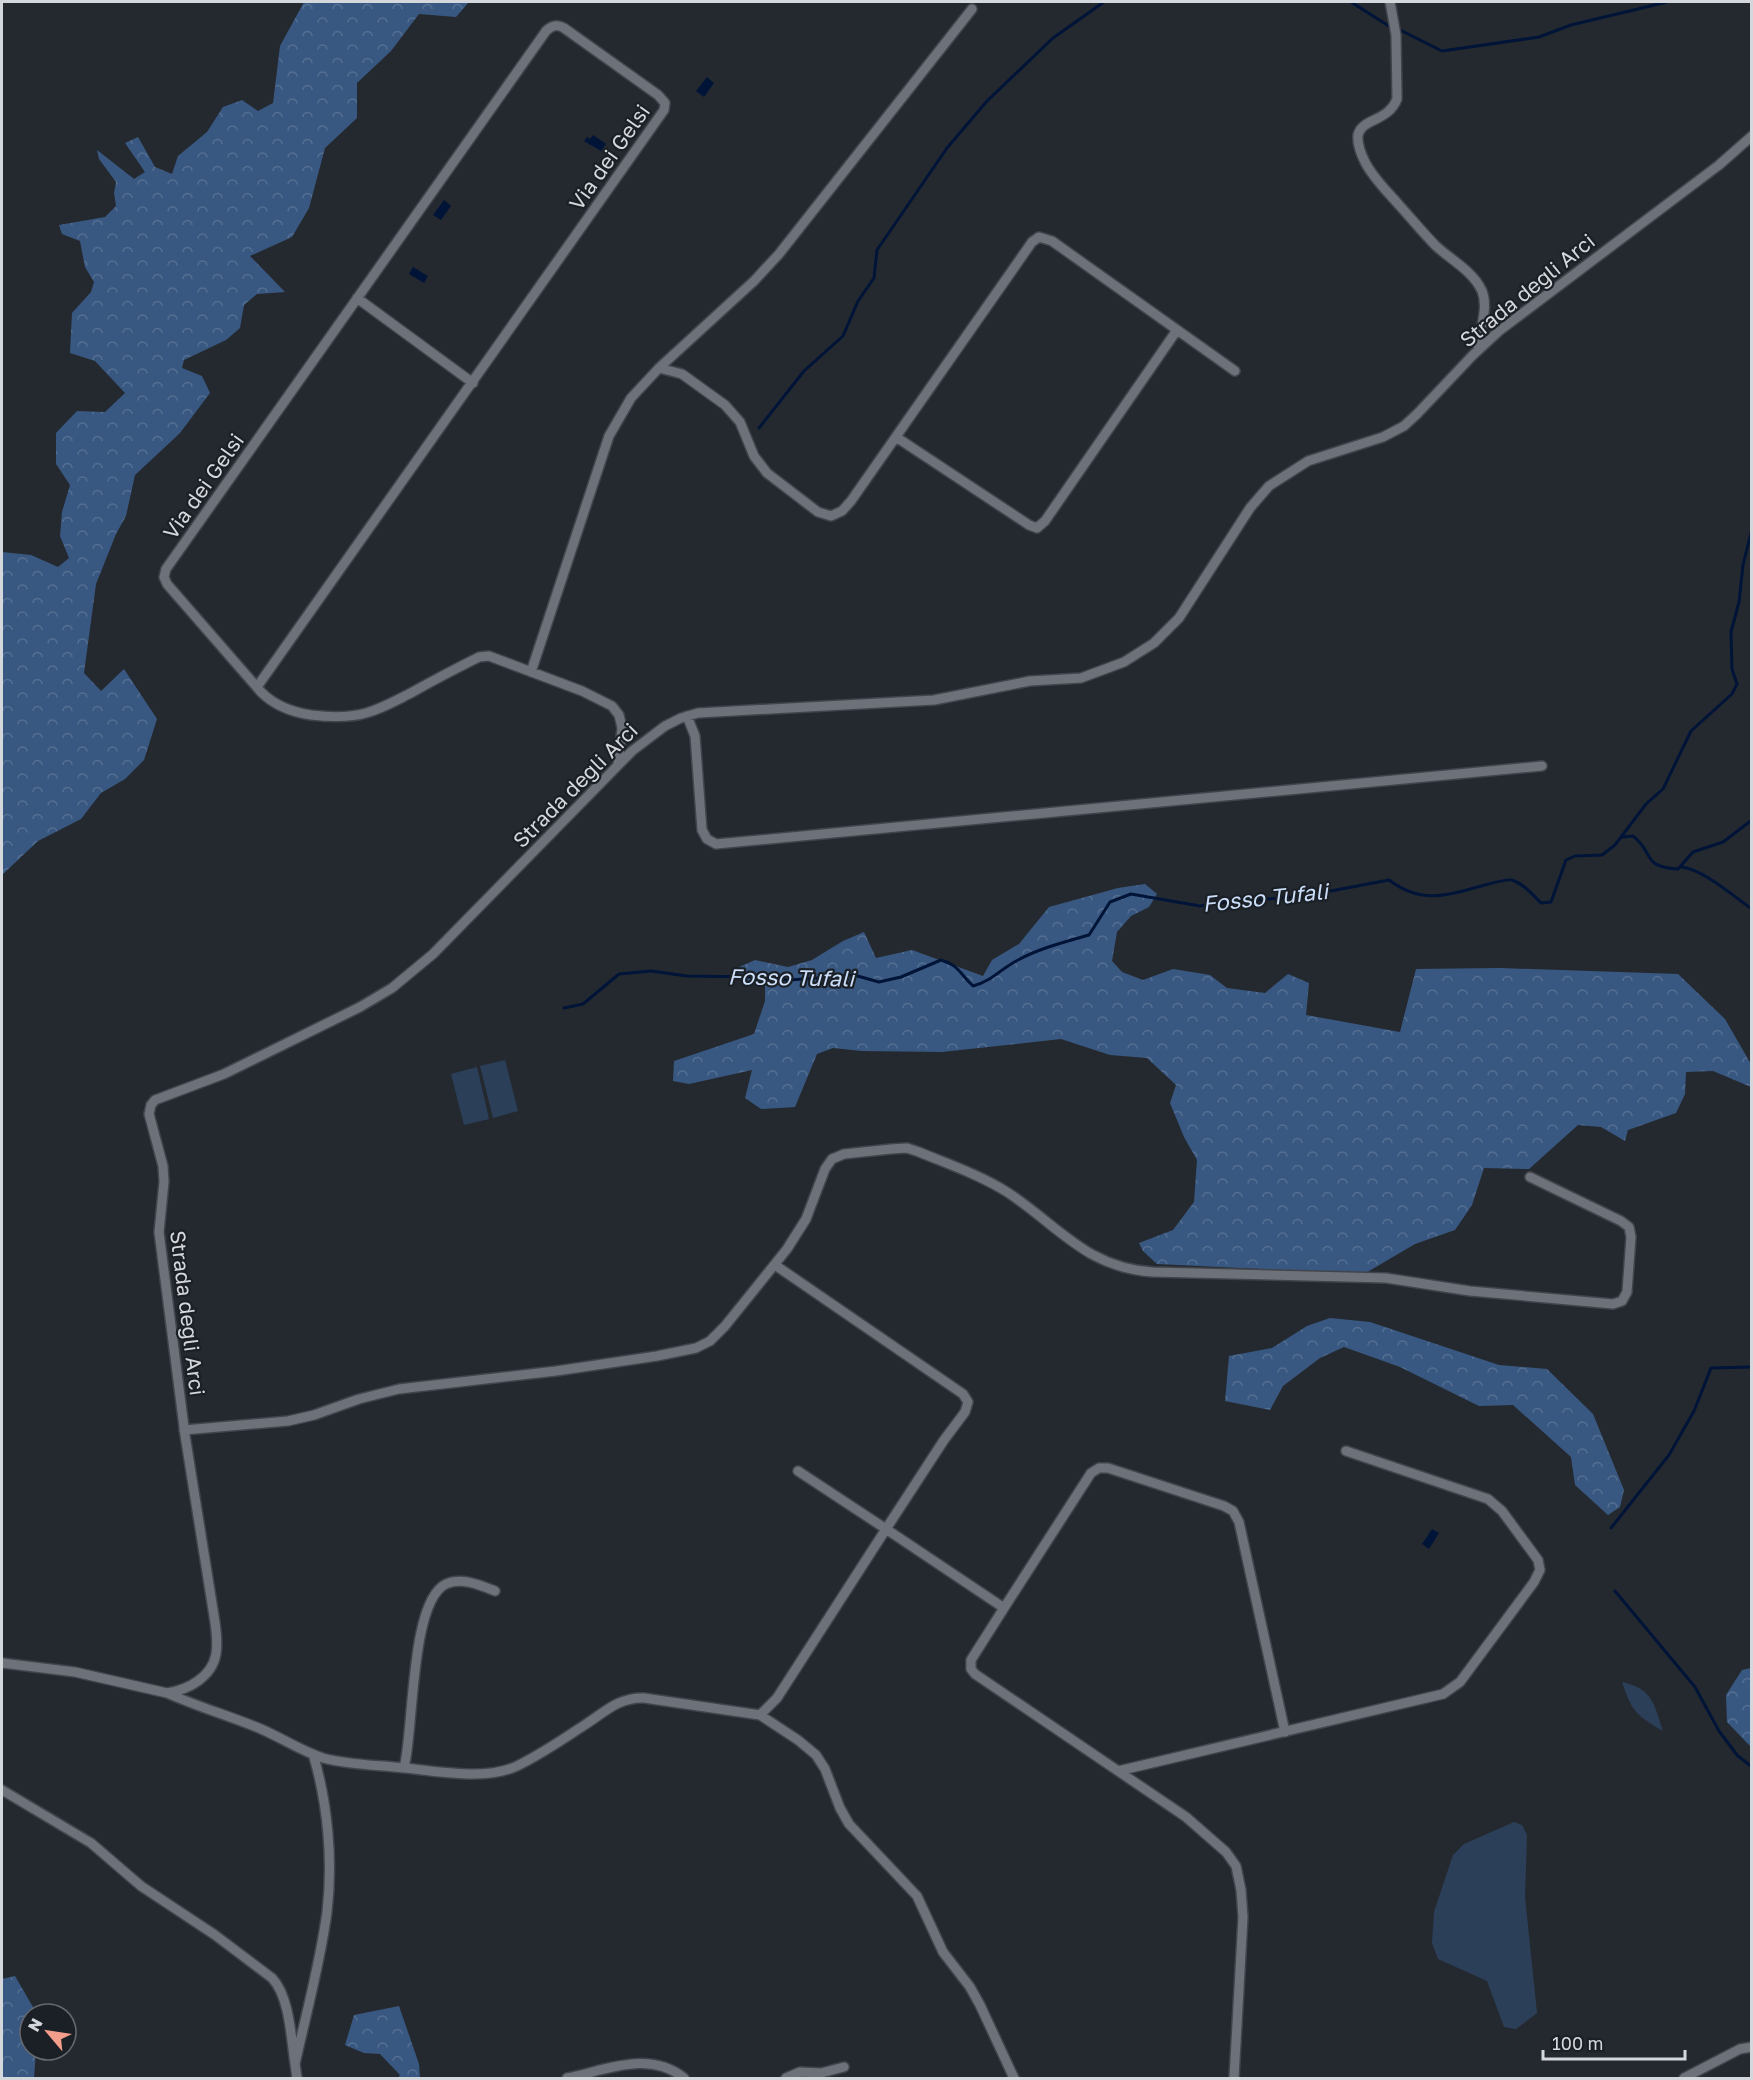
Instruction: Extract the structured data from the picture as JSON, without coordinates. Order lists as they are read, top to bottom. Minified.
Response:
{"streets":{"street":["Via dei Gelsi","Strada degli Arci"]},"crossings":[["Via dei Gelsi","Strada degli Arci"]],"water":["Fosso Tufali"],"scale_bar":"100 m","north":"top left"}
